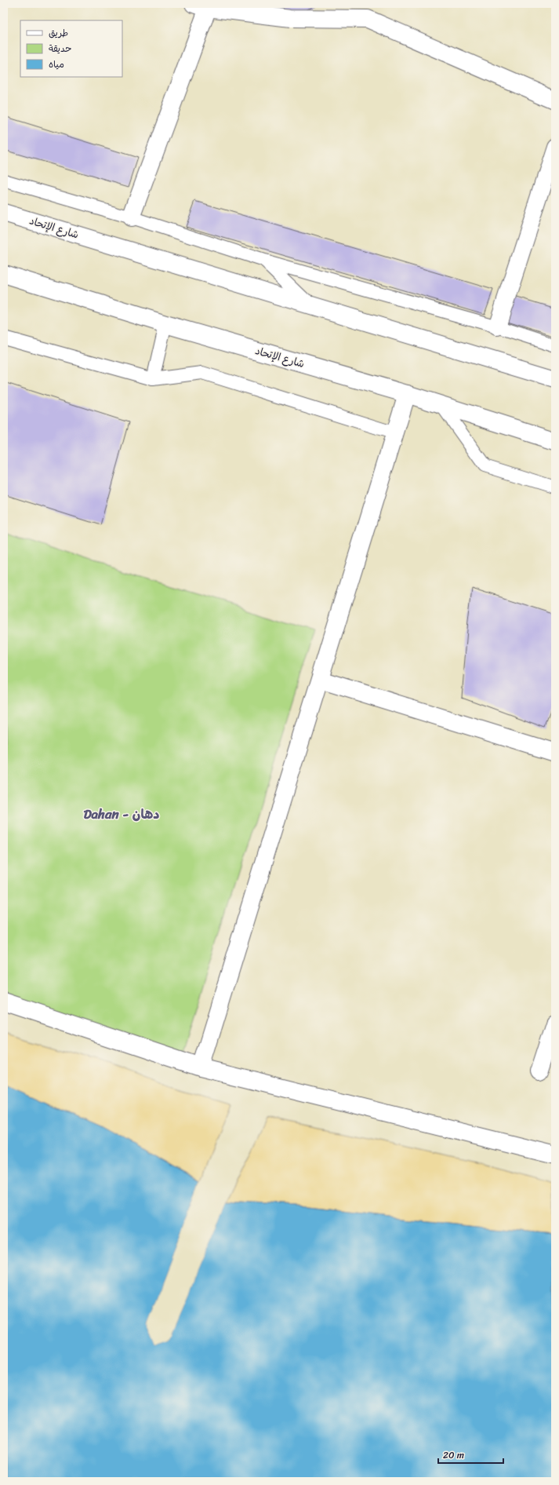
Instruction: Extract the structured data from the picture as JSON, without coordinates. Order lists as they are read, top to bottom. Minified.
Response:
{"streets":{"street":["شارع الإتحاد"]},"districts":["Dahan - دهان"],"legend":["طريق","حديقة","مياه"],"scale_bar":"20 m"}
